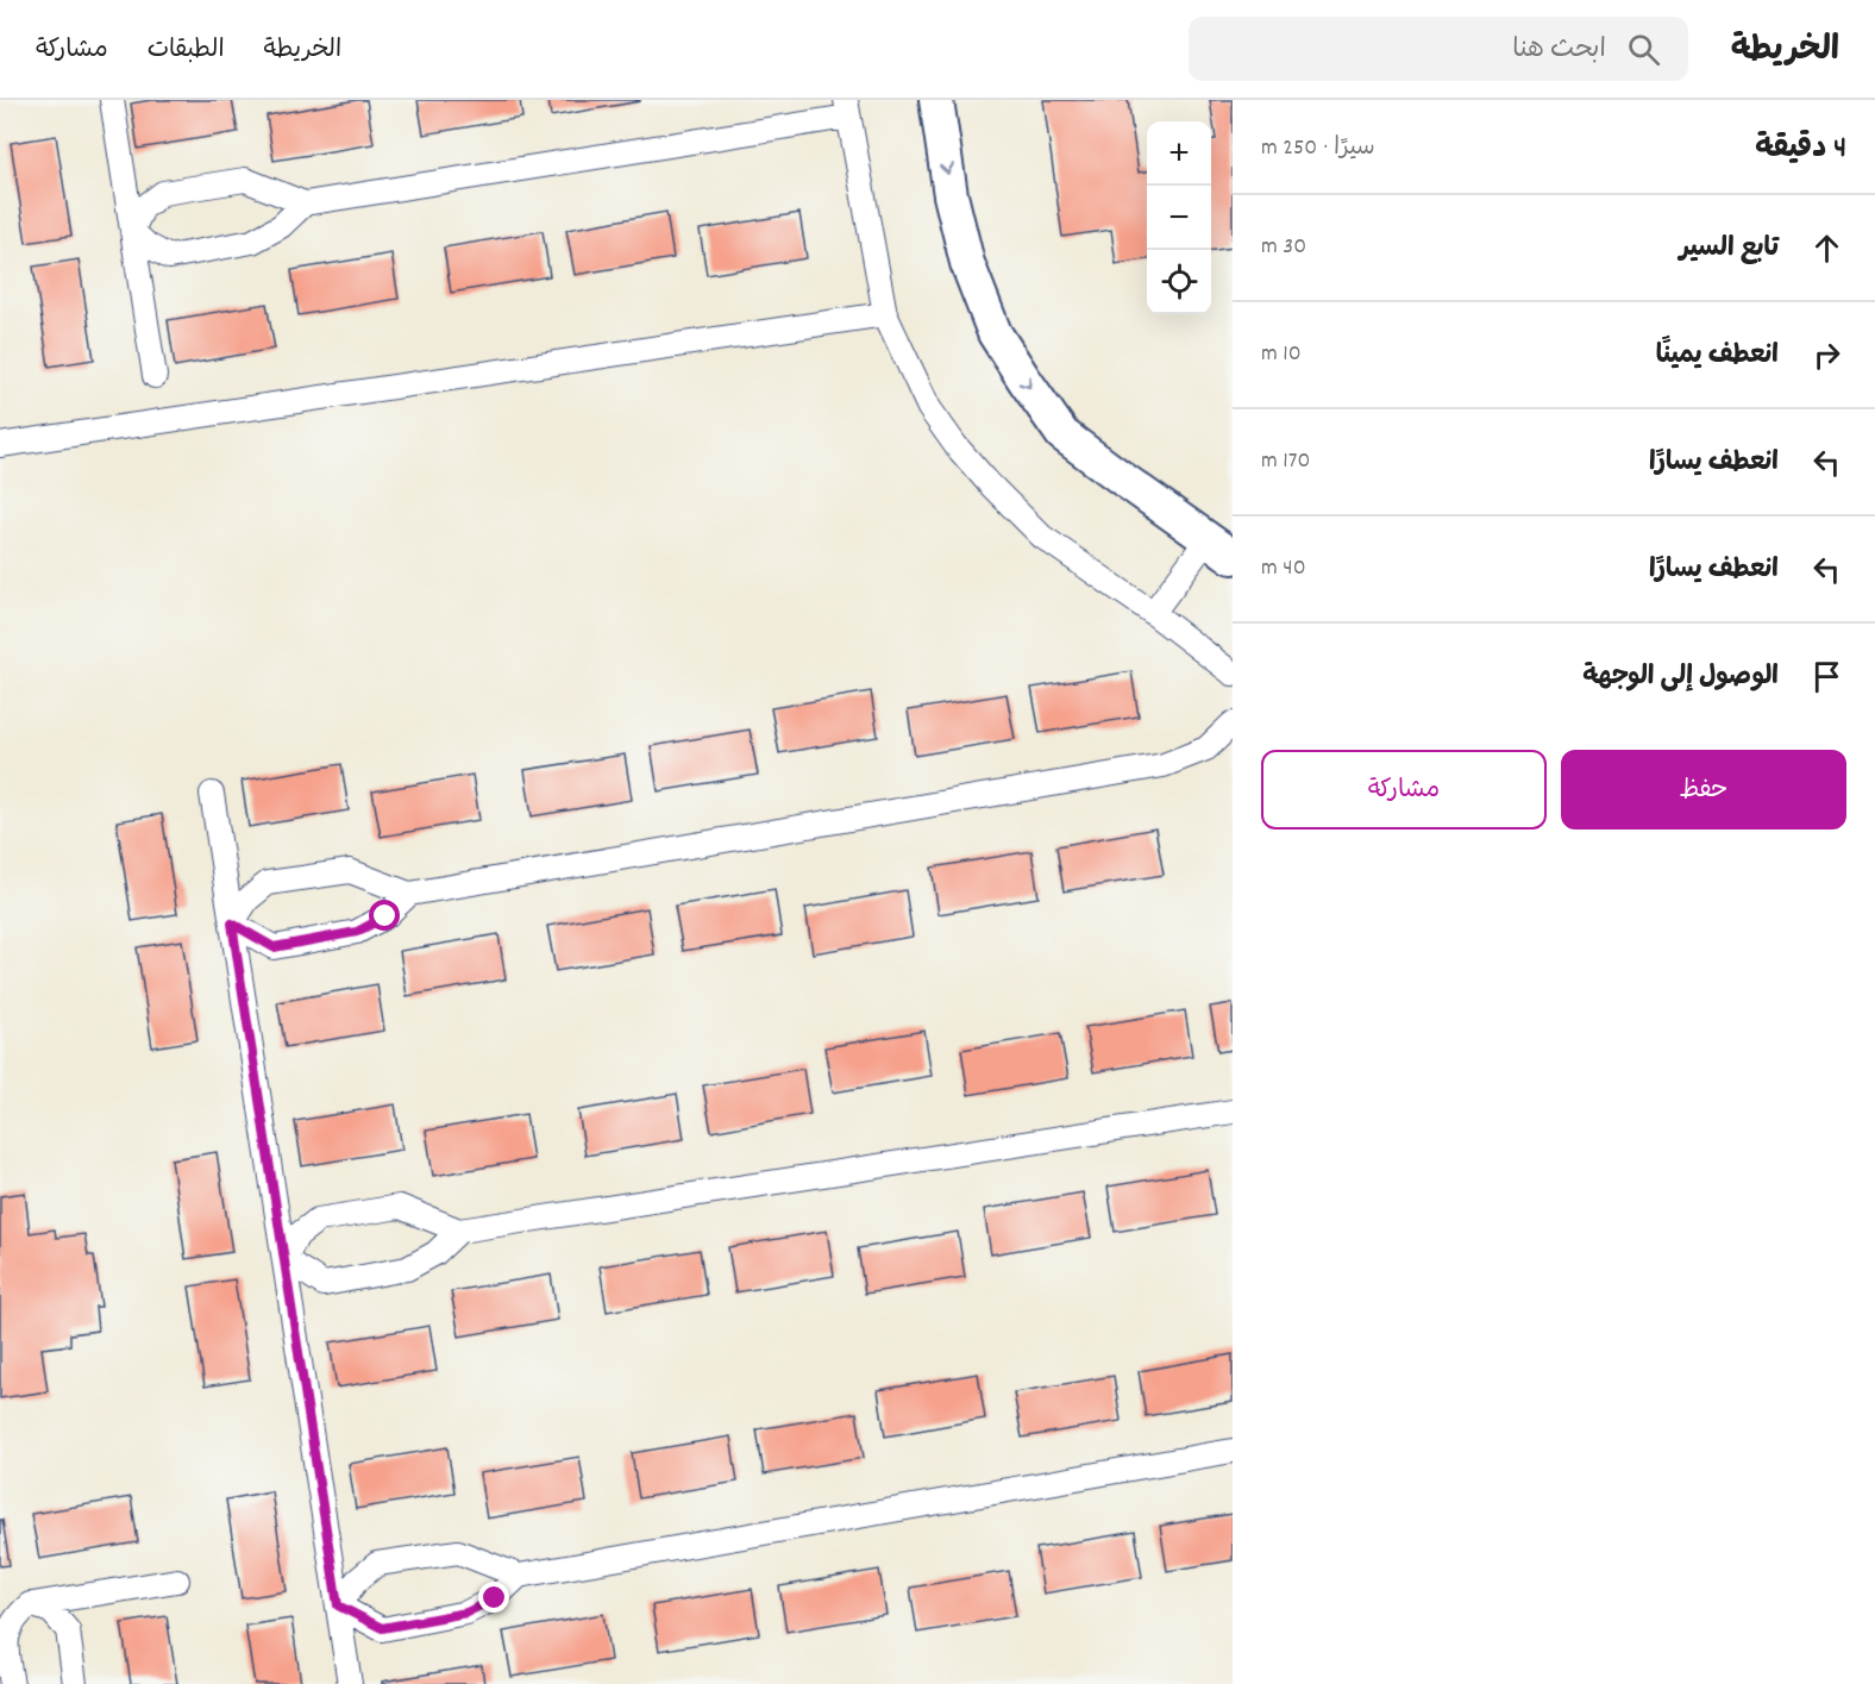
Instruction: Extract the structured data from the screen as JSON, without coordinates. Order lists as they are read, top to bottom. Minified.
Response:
{"page":{"header":"الخريطة","search":"ابحث هنا","nav":["الخريطة","الطبقات","مشاركة"],"heading":["4 دقيقة","سيرًا · 250 m"],"map_buttons":["+","−"],"list":[["تابع السير","30 m"],["انعطف يمينًا","10 m"],["انعطف يسارًا","170 m"],["انعطف يسارًا","40 m"],"الوصول إلى الوجهة"],"buttons":["حفظ","مشاركة"]}}
